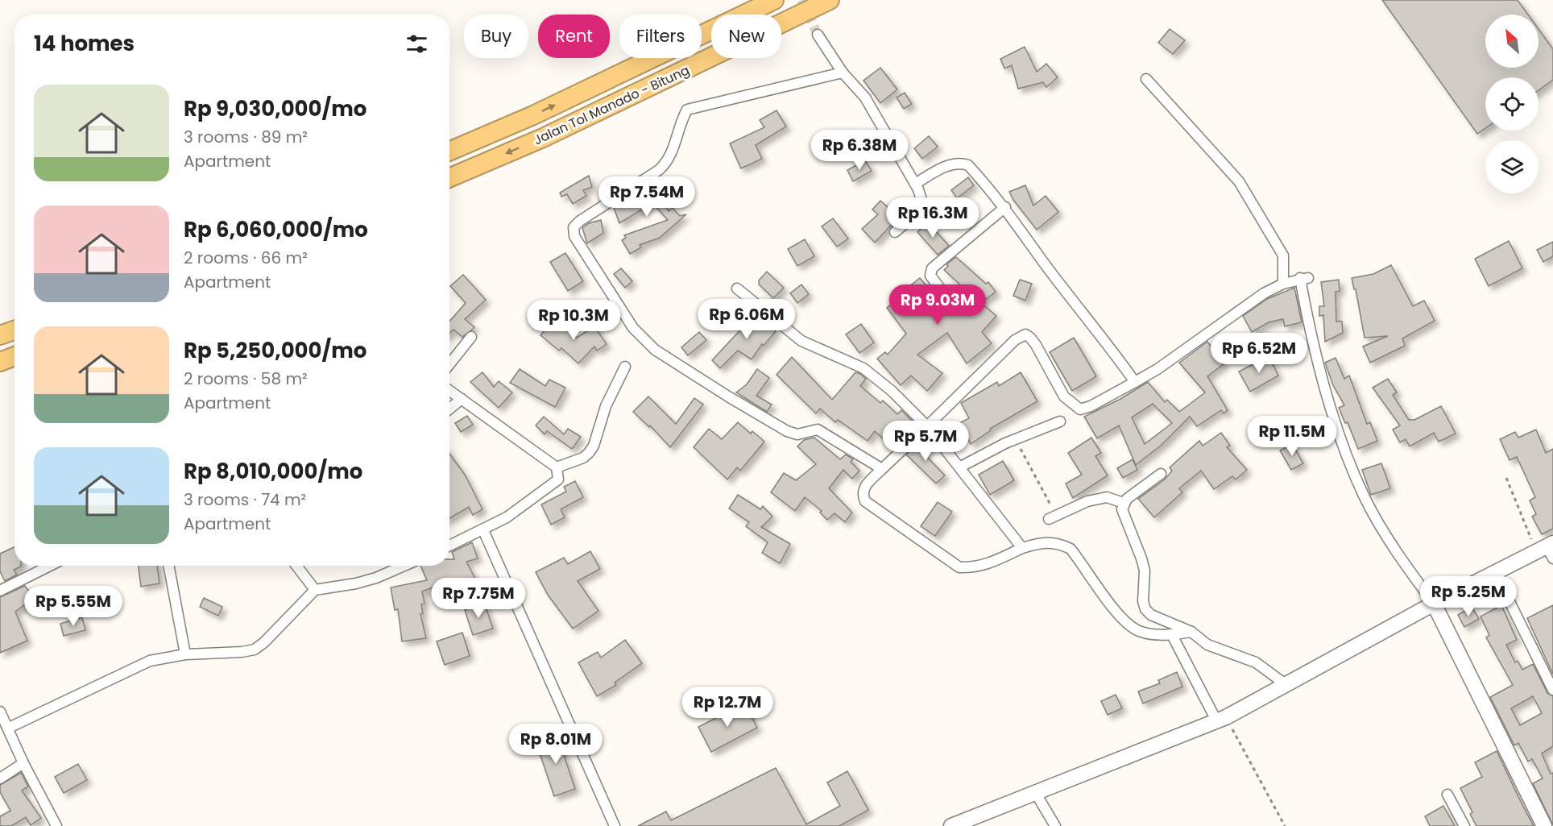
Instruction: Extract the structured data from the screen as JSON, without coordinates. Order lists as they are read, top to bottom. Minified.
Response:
{"streets":{"highway":["Jalan Tol Manado - Bitung"]},"north":"top left","page":{"chip":["Buy","Rent","Filters","New"],"heading":"14 homes","list":[{"name":"Rp 9,030,000/mo","note":"3 rooms · 89 m² · Apartment"},{"name":"Rp 6,060,000/mo","note":"2 rooms · 66 m² · Apartment"},{"name":"Rp 5,250,000/mo","note":"2 rooms · 58 m² · Apartment"},{"name":"Rp 8,010,000/mo","note":"3 rooms · 74 m² · Apartment"}],"price":["Rp 6.38M","Rp 7.54M","Rp 16.3M","Rp 9.03M","Rp 6.06M","Rp 10.3M","Rp 6.52M","Rp 11.5M","Rp 5.7M","Rp 5.25M","Rp 7.75M","Rp 5.55M","Rp 12.7M","Rp 8.01M"]}}
